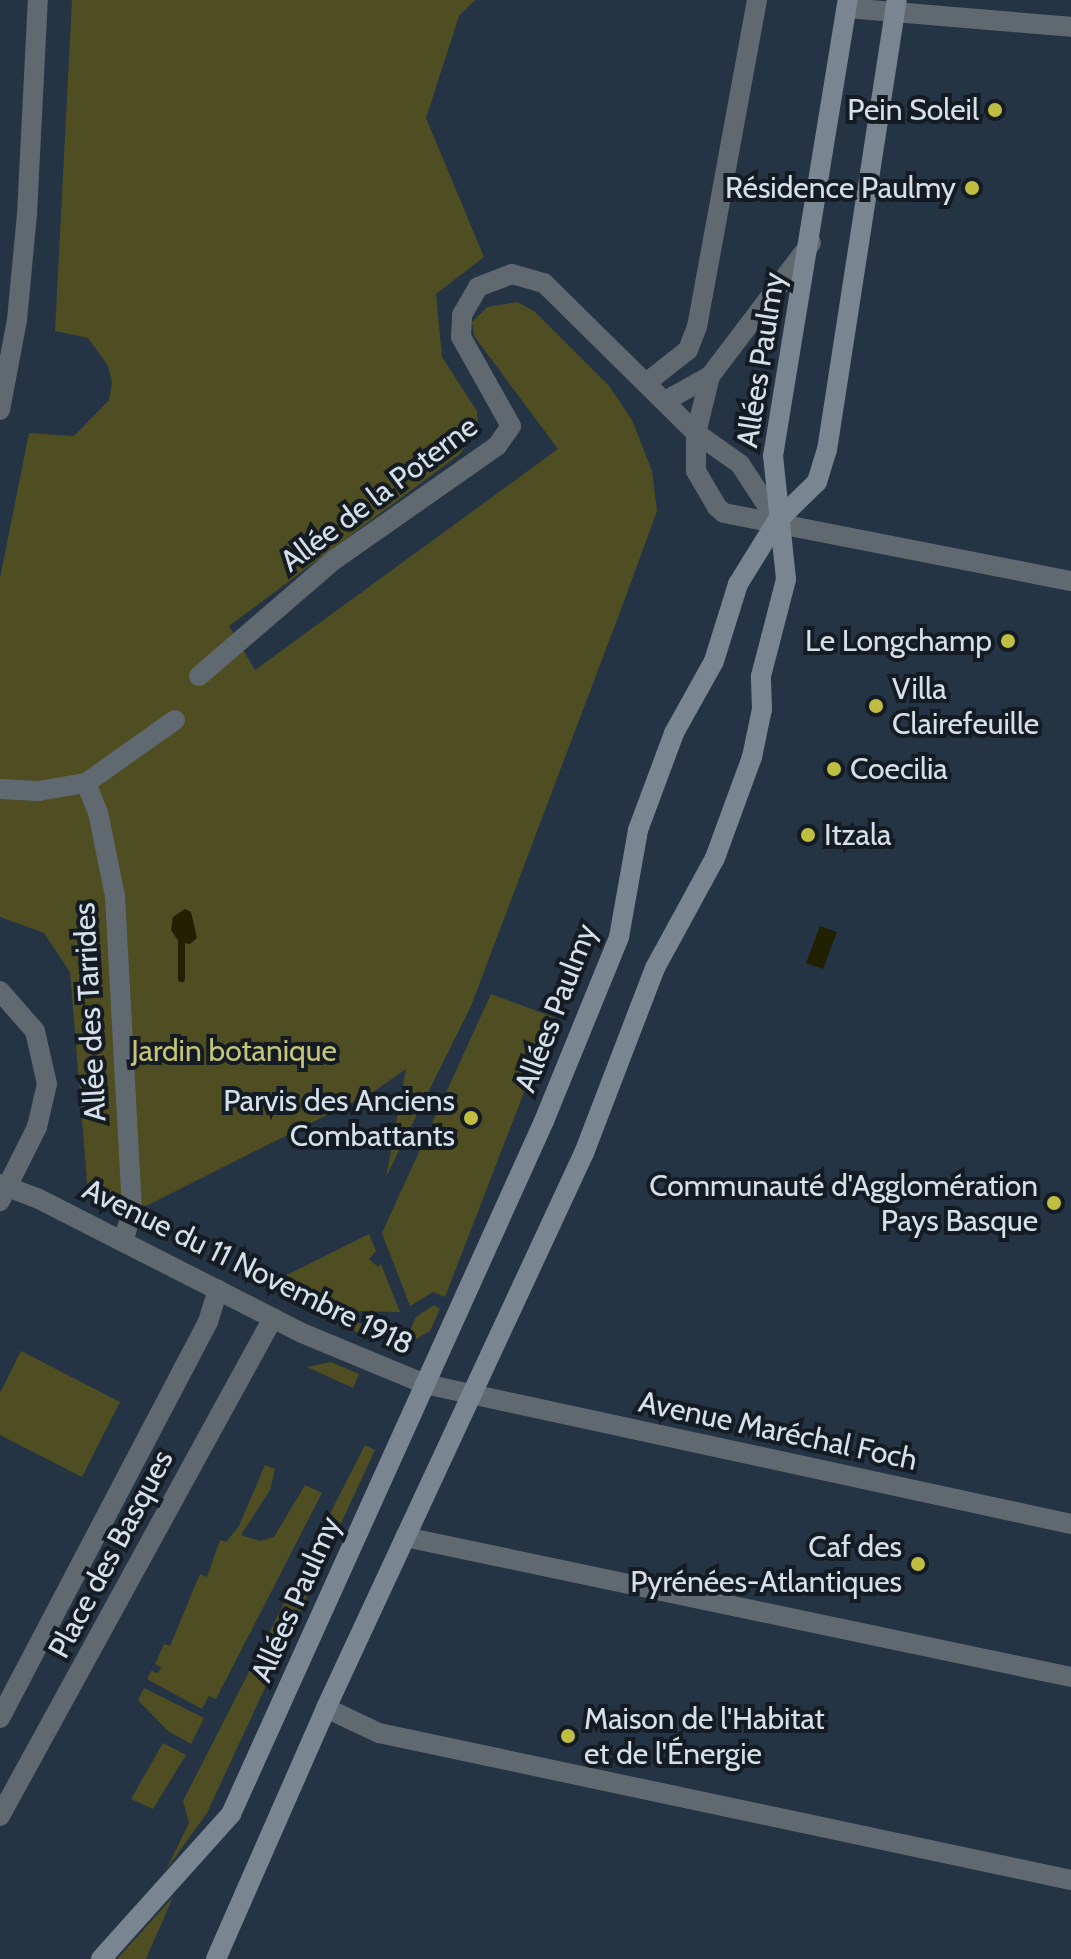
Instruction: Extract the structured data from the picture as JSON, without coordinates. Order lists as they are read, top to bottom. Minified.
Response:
{"streets":{"main road":["Allées Paulmy"],"street":["Allée de la Poterne","Allée des Tarrides","Avenue du 11 Novembre 1918","Avenue Maréchal Foch","Place des Basques"]},"crossings":[["Allées Paulmy","Allée de la Poterne"],["Allées Paulmy","Avenue du 11 Novembre 1918"],["Allée des Tarrides","Avenue du 11 Novembre 1918"],["Avenue du 11 Novembre 1918","Avenue Maréchal Foch"],["Avenue du 11 Novembre 1918","Place des Basques"]],"parks":["Jardin botanique"],"places":["Pein Soleil","Résidence Paulmy","Le Longchamp","Villa Clairefeuille","Coecilia","Itzala","Parvis des Anciens Combattants","Communauté d'Agglomération Pays Basque","Caf des Pyrénées-Atlantiques","Maison de l'Habitat et de l'Énergie"]}
